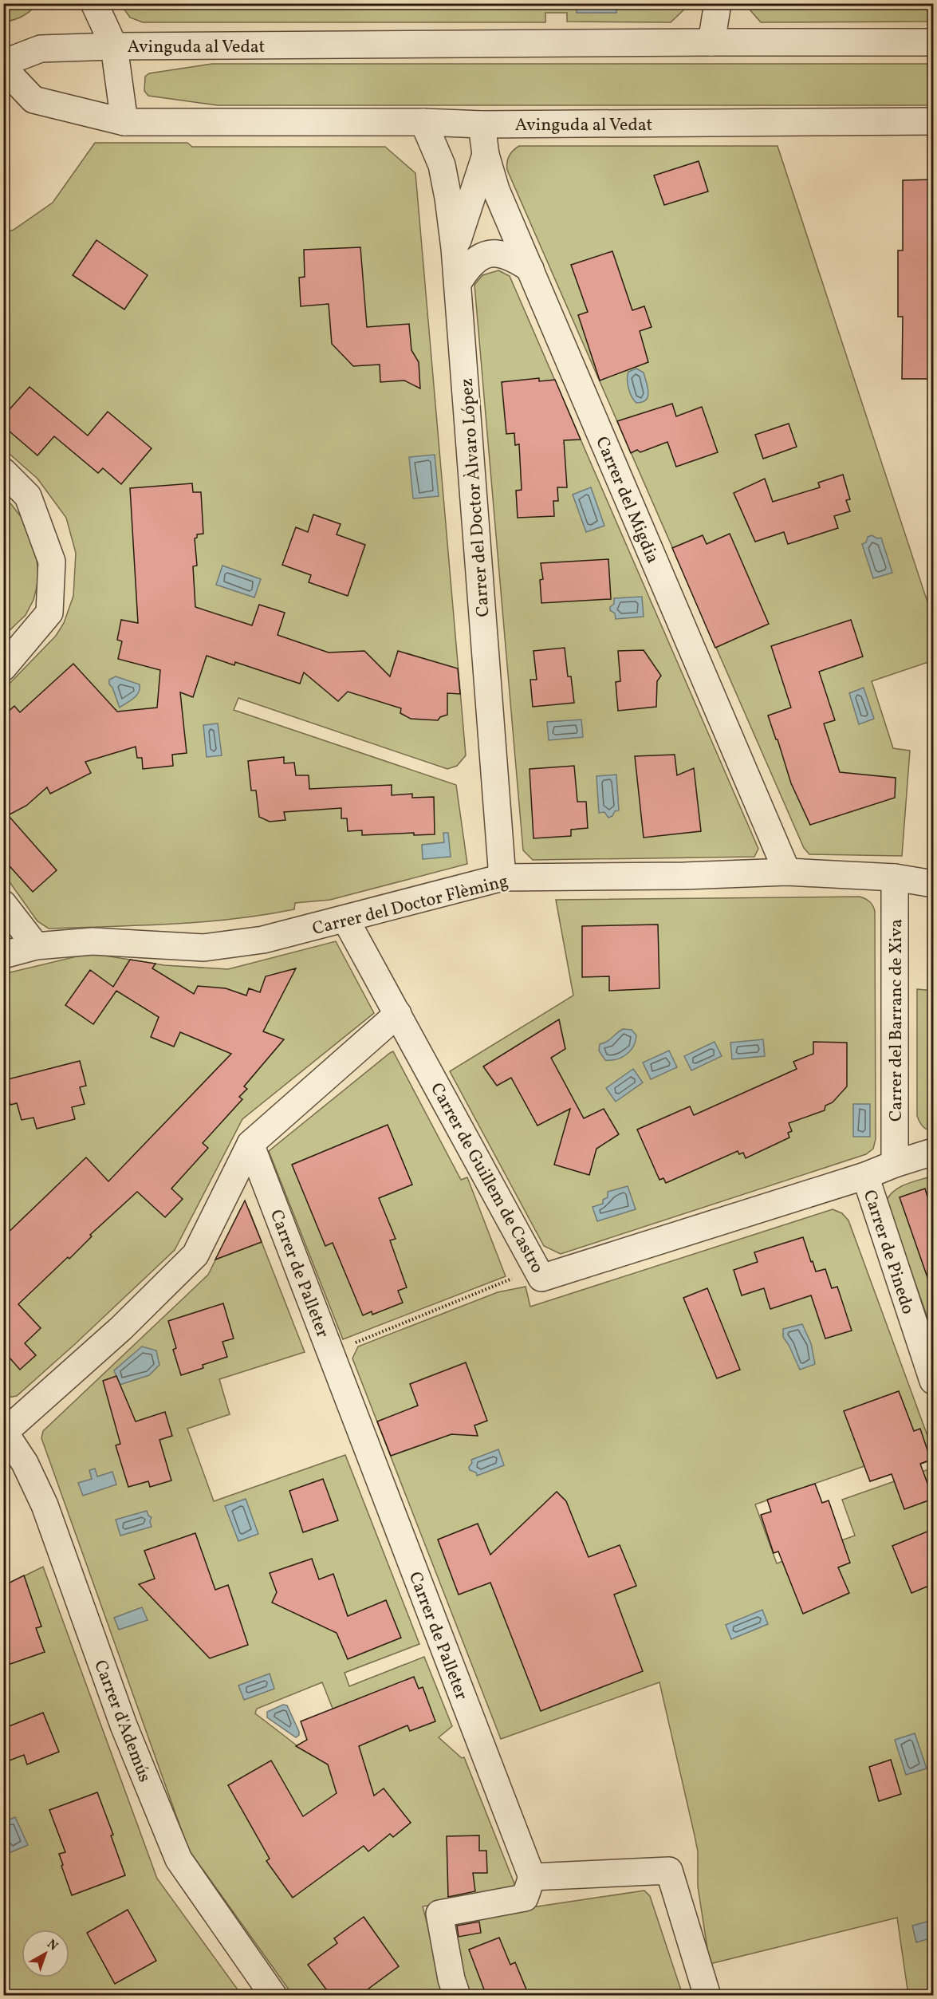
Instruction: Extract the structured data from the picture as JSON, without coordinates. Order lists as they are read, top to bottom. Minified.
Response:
{"streets":{"street":["Avinguda al Vedat","Carrer del Doctor Àlvaro López","Carrer del Migdia","Carrer del Doctor Flèming","Carrer del Barranc de Xiva","Carrer de Guillem de Castro","Carrer de Pinedo","Carrer de Palleter","Carrer d'Ademús"]},"crossings":[["Avinguda al Vedat","Carrer del Doctor Àlvaro López"],["Avinguda al Vedat","Carrer del Migdia"],["Carrer del Doctor Àlvaro López","Carrer del Doctor Flèming"],["Carrer del Migdia","Carrer del Doctor Flèming"],["Carrer del Doctor Flèming","Carrer del Barranc de Xiva"],["Carrer del Doctor Flèming","Carrer de Guillem de Castro"],["Carrer del Barranc de Xiva","Carrer de Guillem de Castro"],["Carrer de Guillem de Castro","Carrer de Pinedo"]],"north":"top right"}
